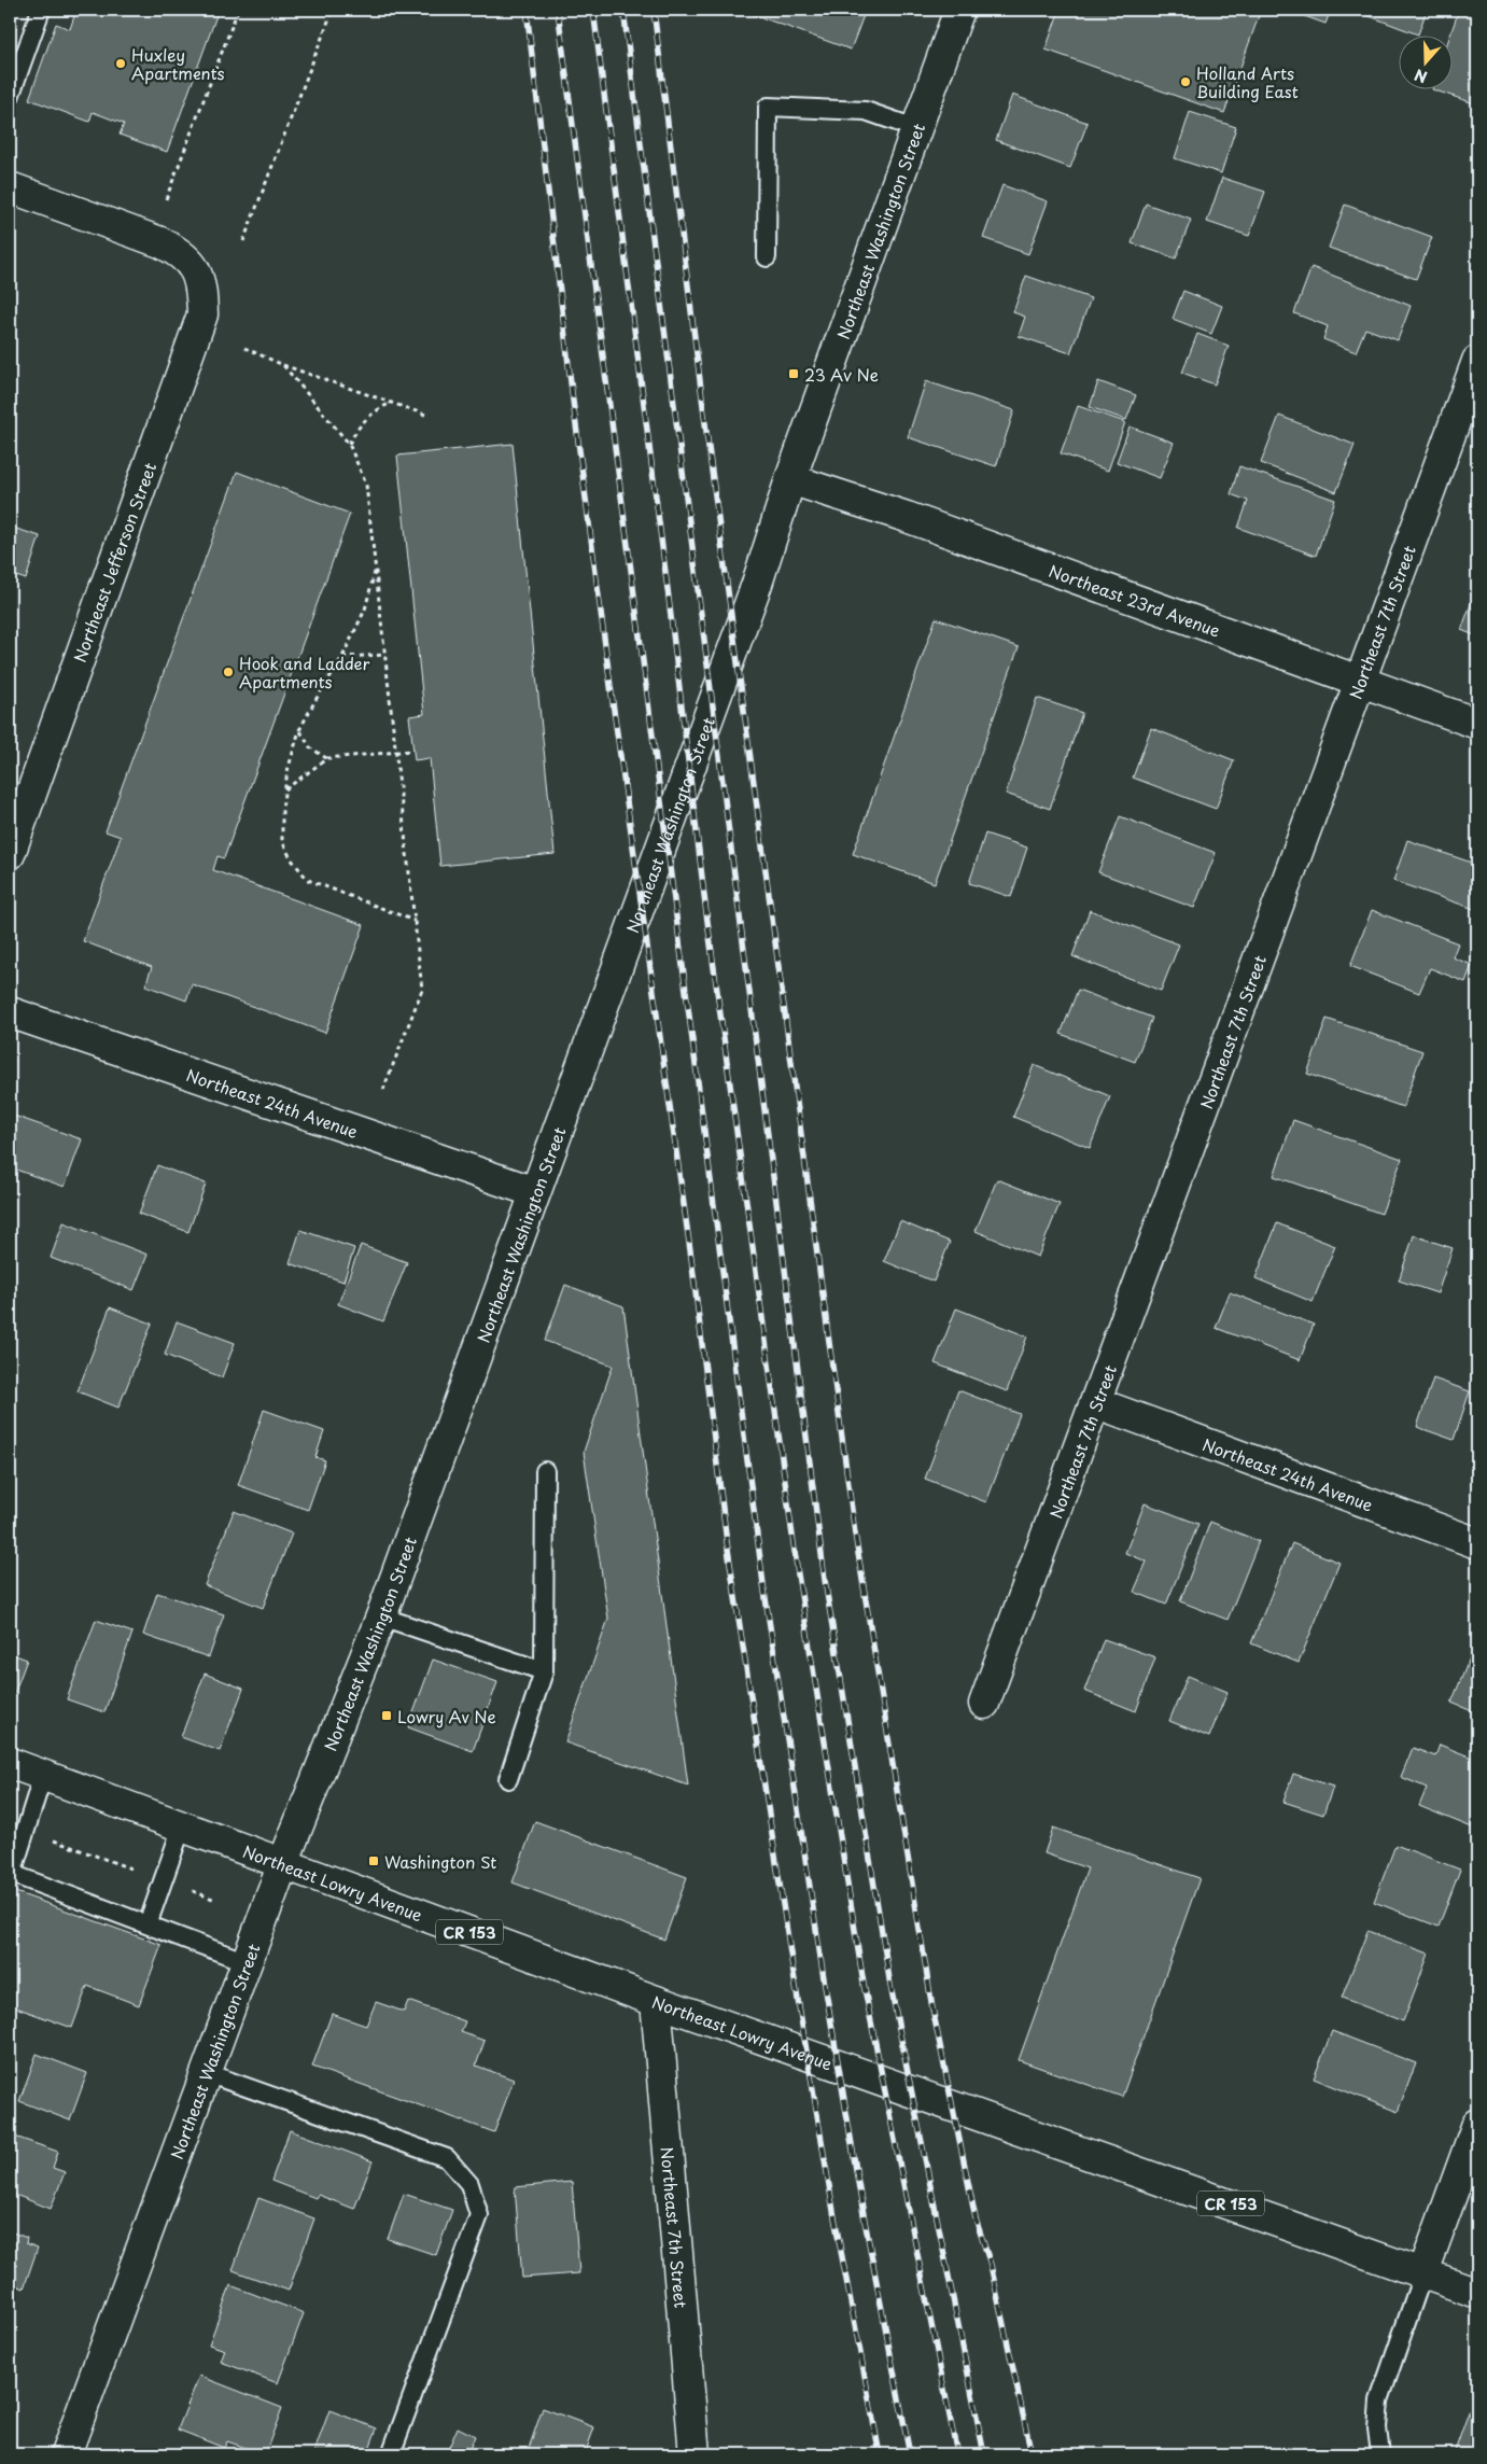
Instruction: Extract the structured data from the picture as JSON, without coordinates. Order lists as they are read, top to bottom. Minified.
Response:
{"streets":{"street":["Northeast Washington Street","Northeast Jefferson Street","Northeast 23rd Avenue","Northeast 7th Street","Northeast 24th Avenue","Northeast Lowry Avenue","CR 153"]},"crossings":[["Northeast Washington Street","Northeast 23rd Avenue"],["Northeast Washington Street","Northeast 24th Avenue"],["Northeast Washington Street","Northeast Lowry Avenue"],["Northeast 23rd Avenue","Northeast 7th Street"],["Northeast 7th Street","Northeast 24th Avenue"],["Northeast 7th Street","Northeast Lowry Avenue"]],"places":{"other":["Huxley Apartments","Holland Arts Building East","Hook and Ladder Apartments"],"transit":["23 Av Ne","Lowry Av Ne","Washington St"]},"north":"bottom"}
